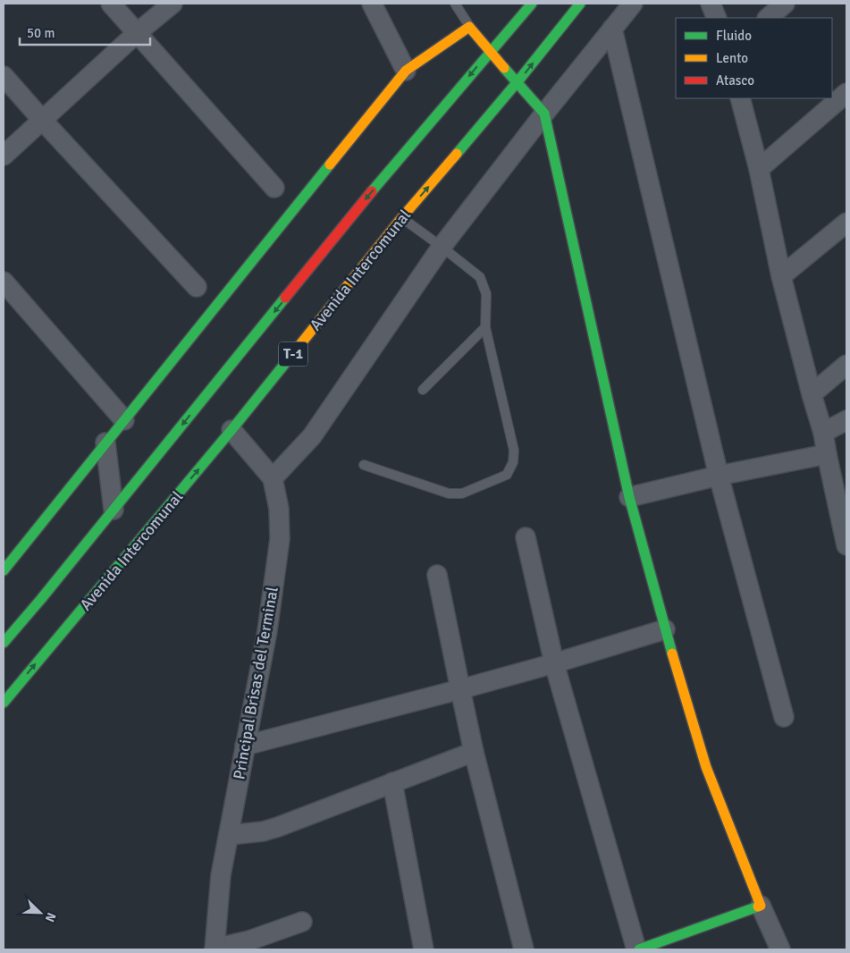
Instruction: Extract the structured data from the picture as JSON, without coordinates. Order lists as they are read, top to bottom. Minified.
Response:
{"streets":{"street":["Avenida Intercomunal","T-1","Principal Brisas del Terminal"]},"crossings":[["Avenida Intercomunal","Principal Brisas del Terminal"]],"legend":["Fluido","Lento","Atasco"],"scale_bar":"50 m","north":"bottom right"}
